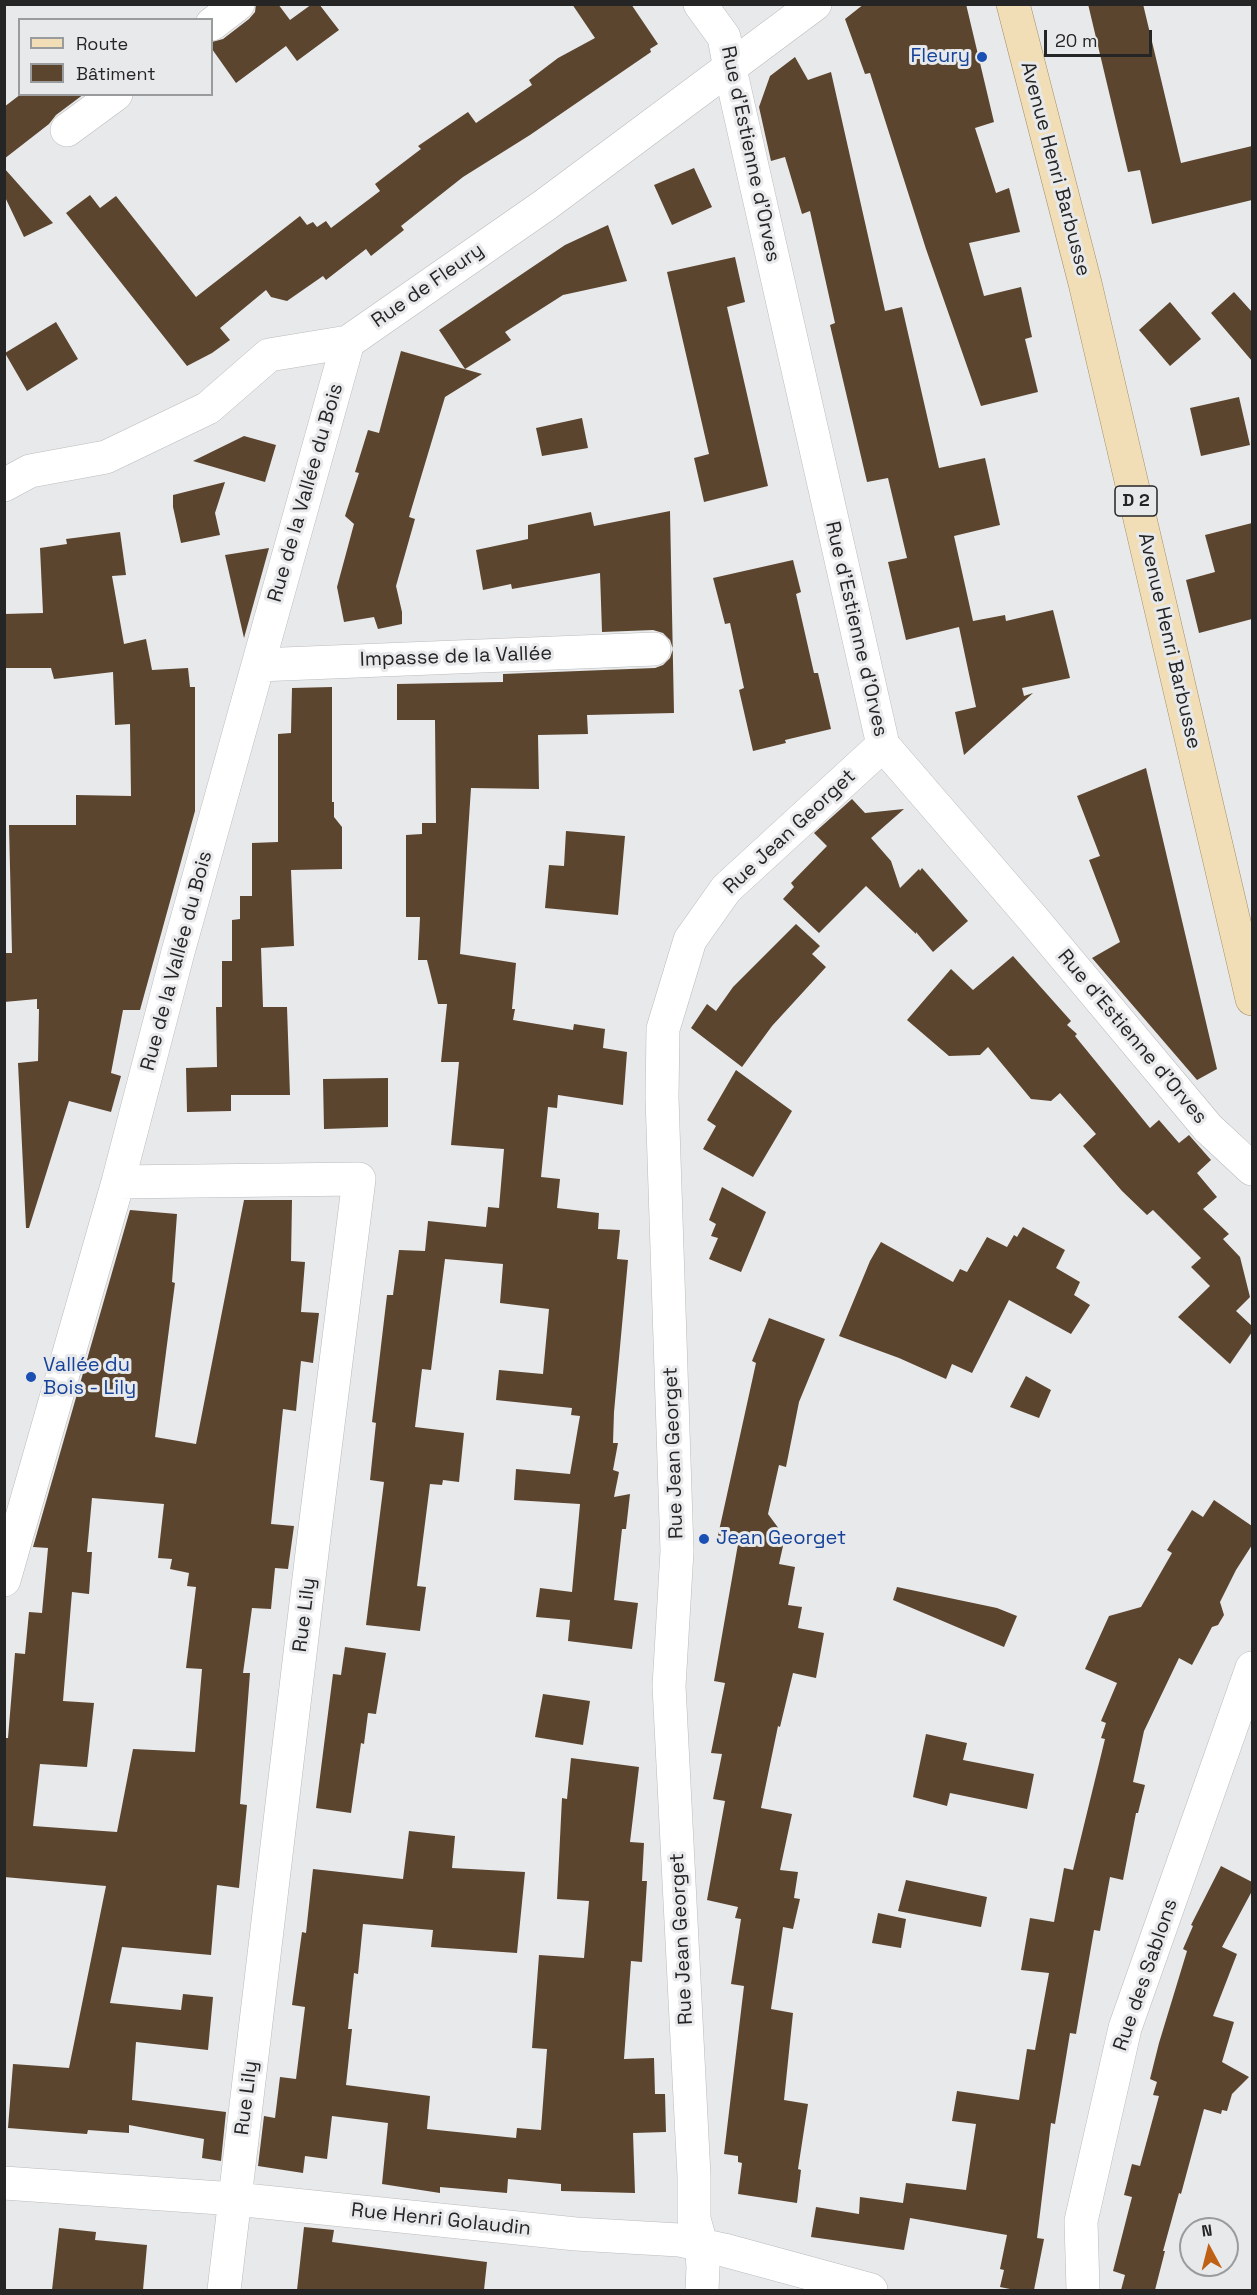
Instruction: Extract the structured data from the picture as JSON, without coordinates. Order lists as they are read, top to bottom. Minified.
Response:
{"streets":{"main road":["Avenue Henri Barbusse","D 2"],"street":["Rue d'Estienne d'Orves","Rue de Fleury","Rue de la Vallée du Bois","Impasse de la Vallée","Rue Jean Georget","Rue Lily","Rue des Sablons","Rue Henri Golaudin"]},"crossings":[["Rue d'Estienne d'Orves","Rue de Fleury"],["Rue d'Estienne d'Orves","Rue Jean Georget"],["Rue de Fleury","Rue de la Vallée du Bois"],["Rue de la Vallée du Bois","Impasse de la Vallée"],["Rue de la Vallée du Bois","Rue Lily"],["Rue Jean Georget","Rue Henri Golaudin"],["Rue Lily","Rue Henri Golaudin"]],"places":["Fleury","Vallée du Bois - Lily","Jean Georget"],"legend":["Route","Bâtiment"],"scale_bar":"20 m","north":"top"}
